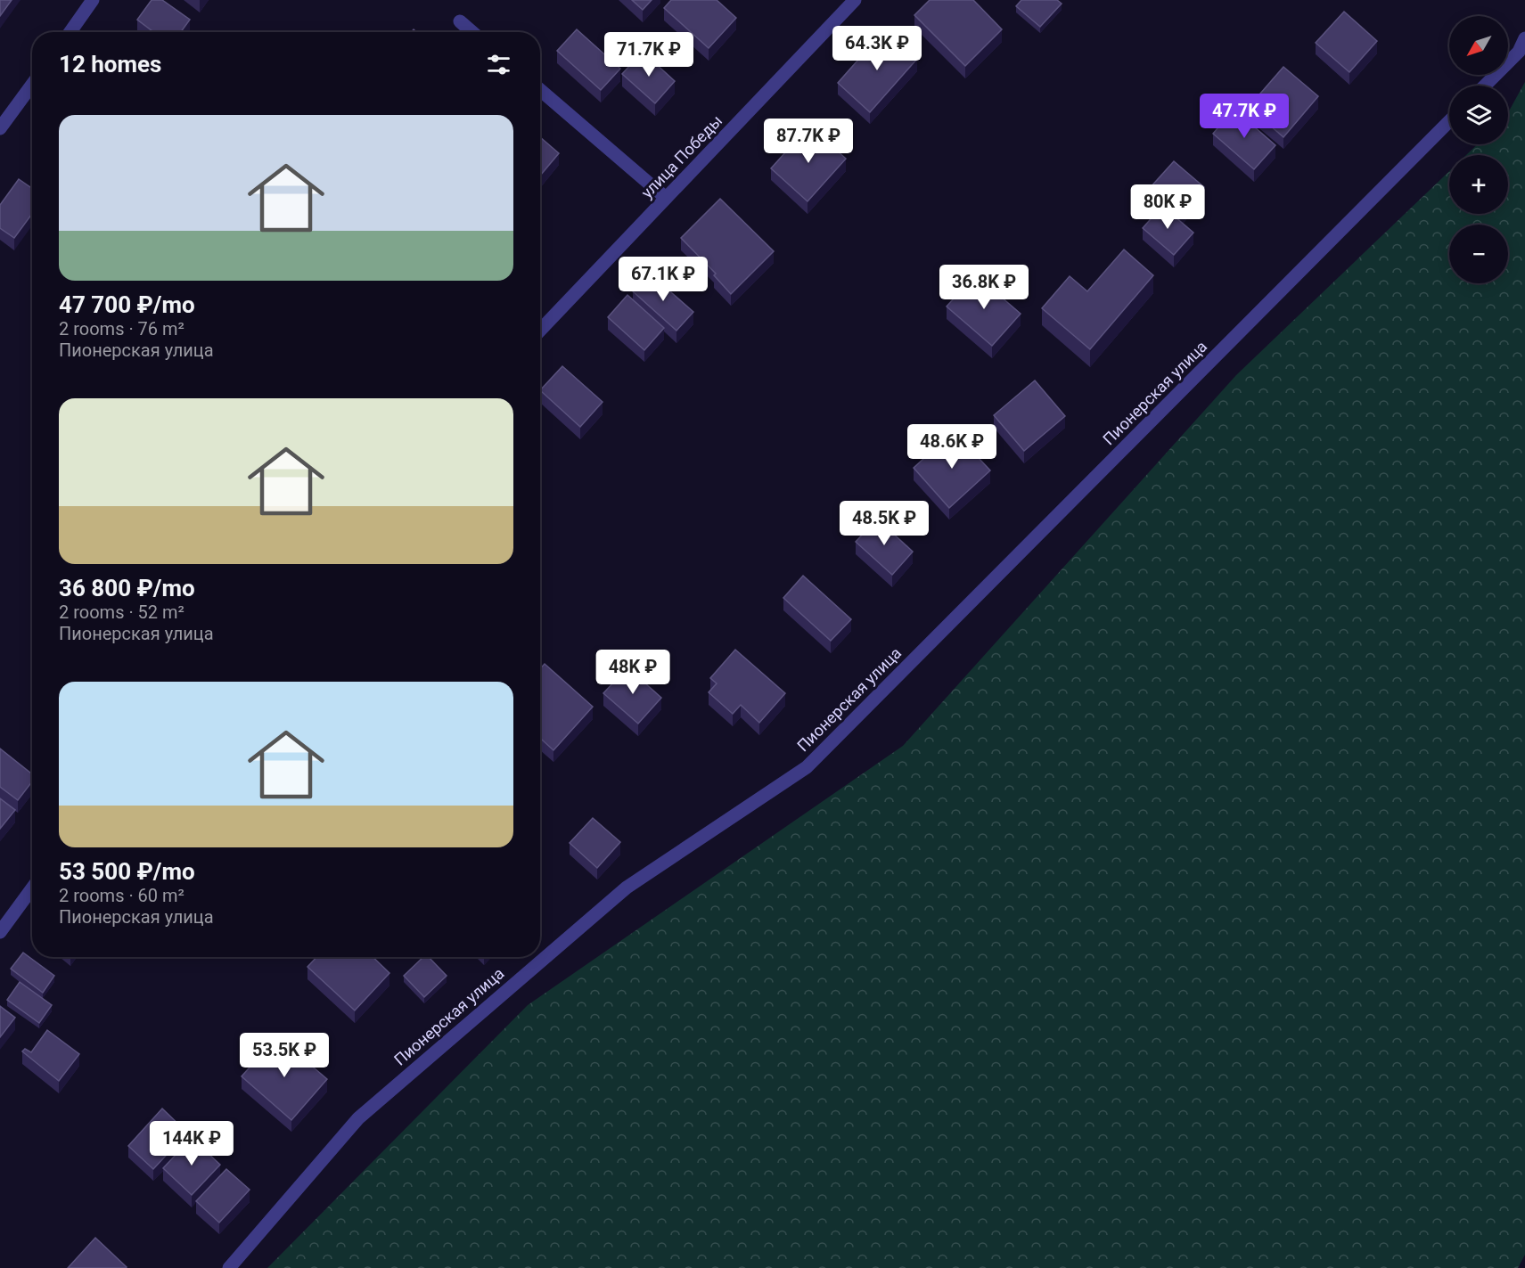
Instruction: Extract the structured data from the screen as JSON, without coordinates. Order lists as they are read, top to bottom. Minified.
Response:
{"streets":{"street":["улица Победы","Пионерская улица"]},"north":"bottom left","page":{"map_buttons":["+","−"],"price":["64.3K ₽","71.7K ₽","47.7K ₽","87.7K ₽","80K ₽","67.1K ₽","36.8K ₽","48.6K ₽","48.5K ₽","48K ₽","53.5K ₽","144K ₽"],"heading":"12 homes","list":[{"name":"47 700 ₽/mo","note":"2 rooms · 76 m² · Пионерская улица"},{"name":"36 800 ₽/mo","note":"2 rooms · 52 m² · Пионерская улица"},{"name":"53 500 ₽/mo","note":"2 rooms · 60 m² · Пионерская улица"}]}}
